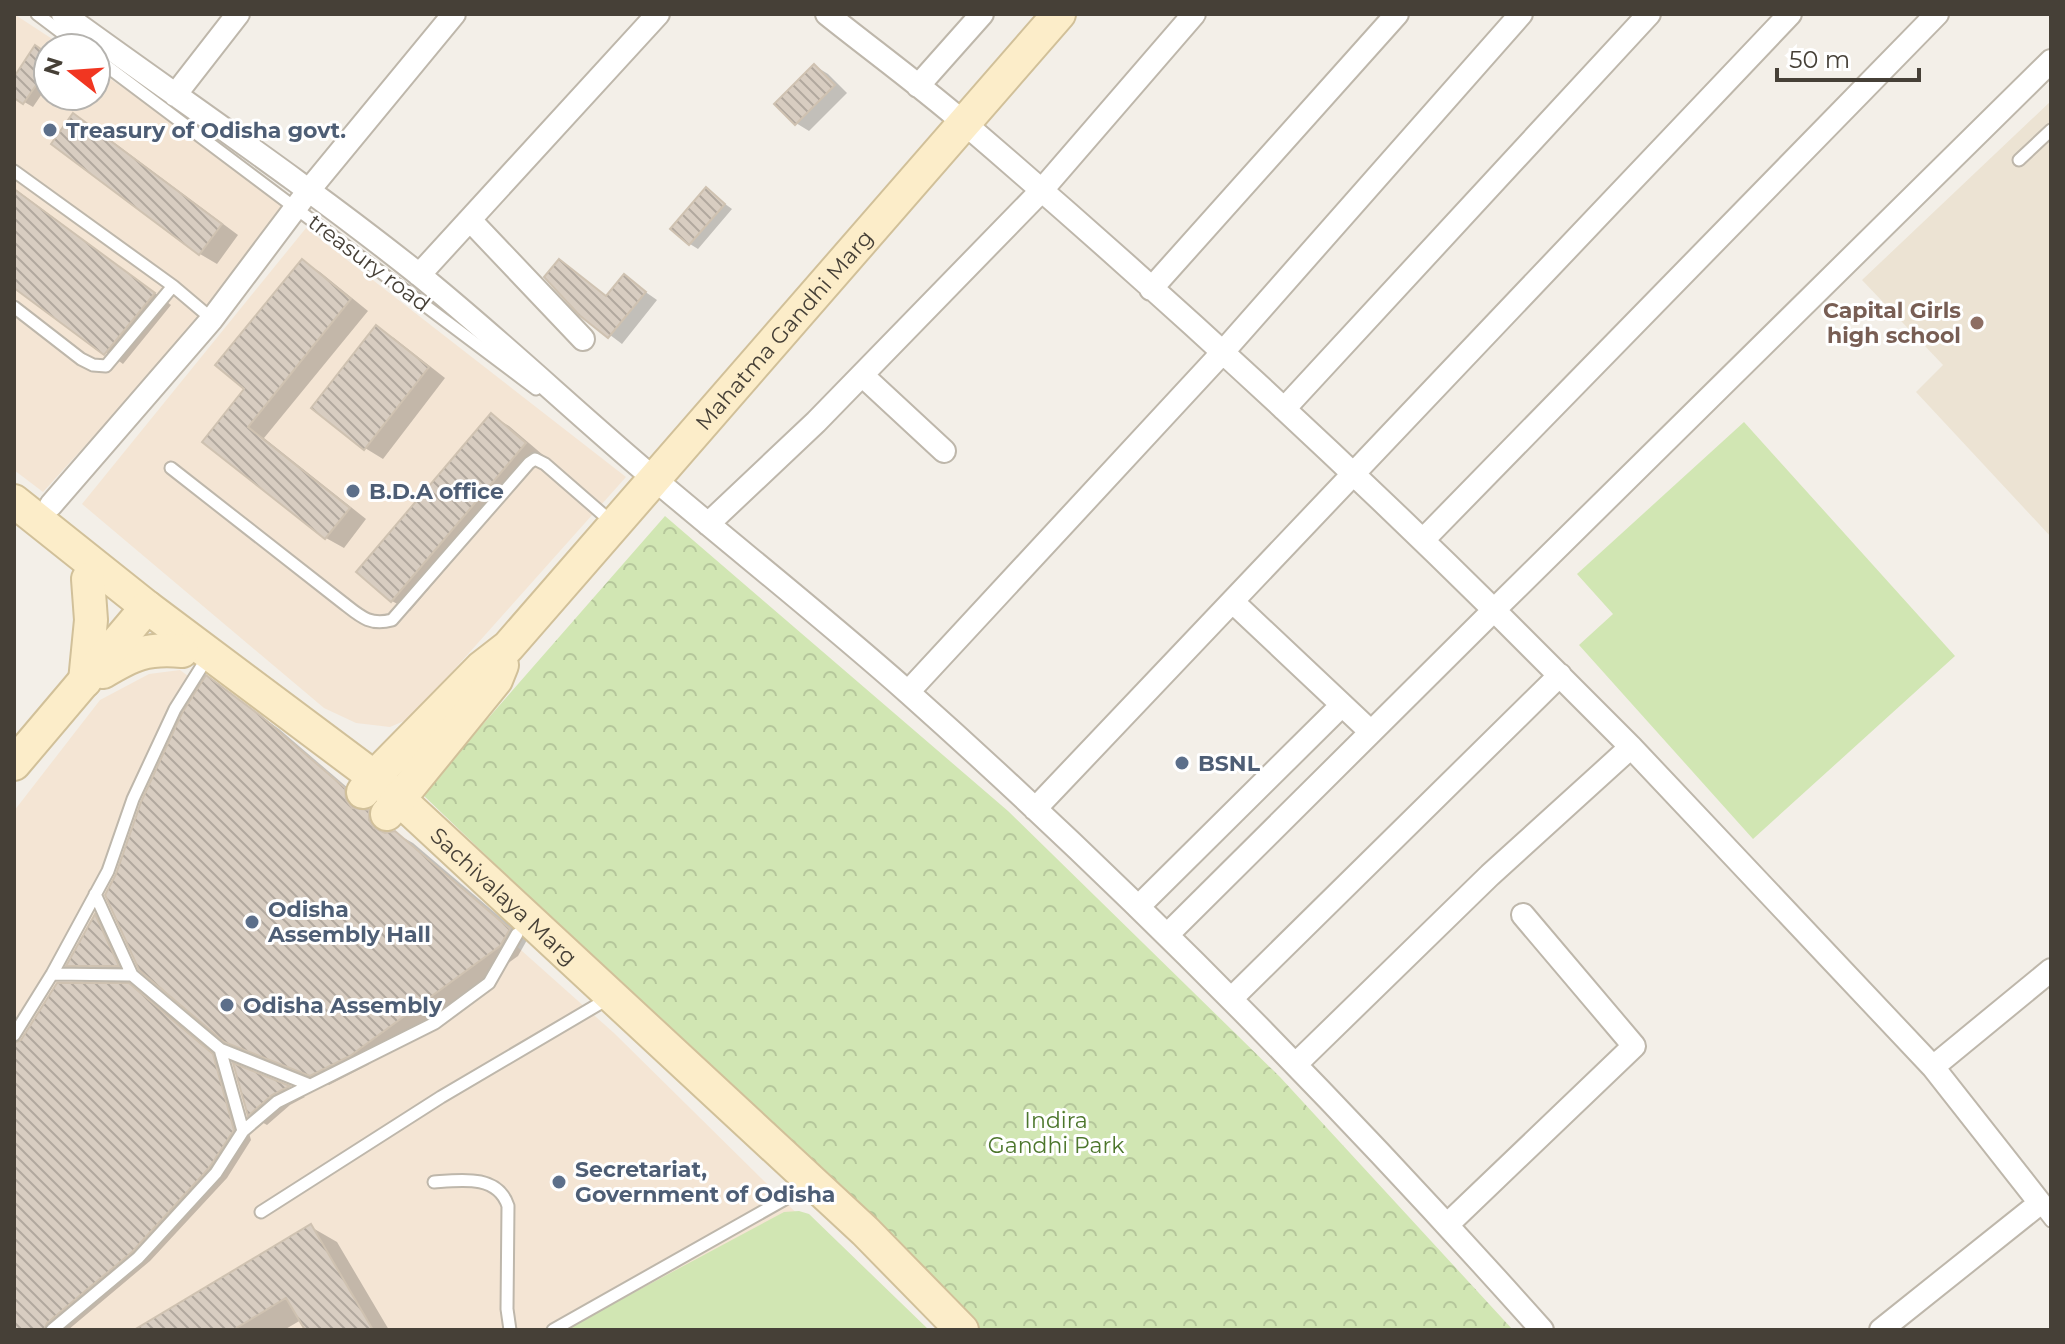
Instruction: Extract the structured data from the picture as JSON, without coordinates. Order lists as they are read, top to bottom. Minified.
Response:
{"streets":{"street":["Mahatma Gandhi Marg","Sachivalaya Marg"],"lane":["treasury road"]},"crossings":[["treasury road","Mahatma Gandhi Marg"],["Mahatma Gandhi Marg","Sachivalaya Marg"]],"parks":["Indira Gandhi Park"],"places":["Treasury of Odisha govt.","Capital Girls high school","B.D.A office","BSNL","Odisha Assembly Hall","Odisha Assembly","Secretariat, Government of Odisha"],"scale_bar":"50 m","north":"left"}
